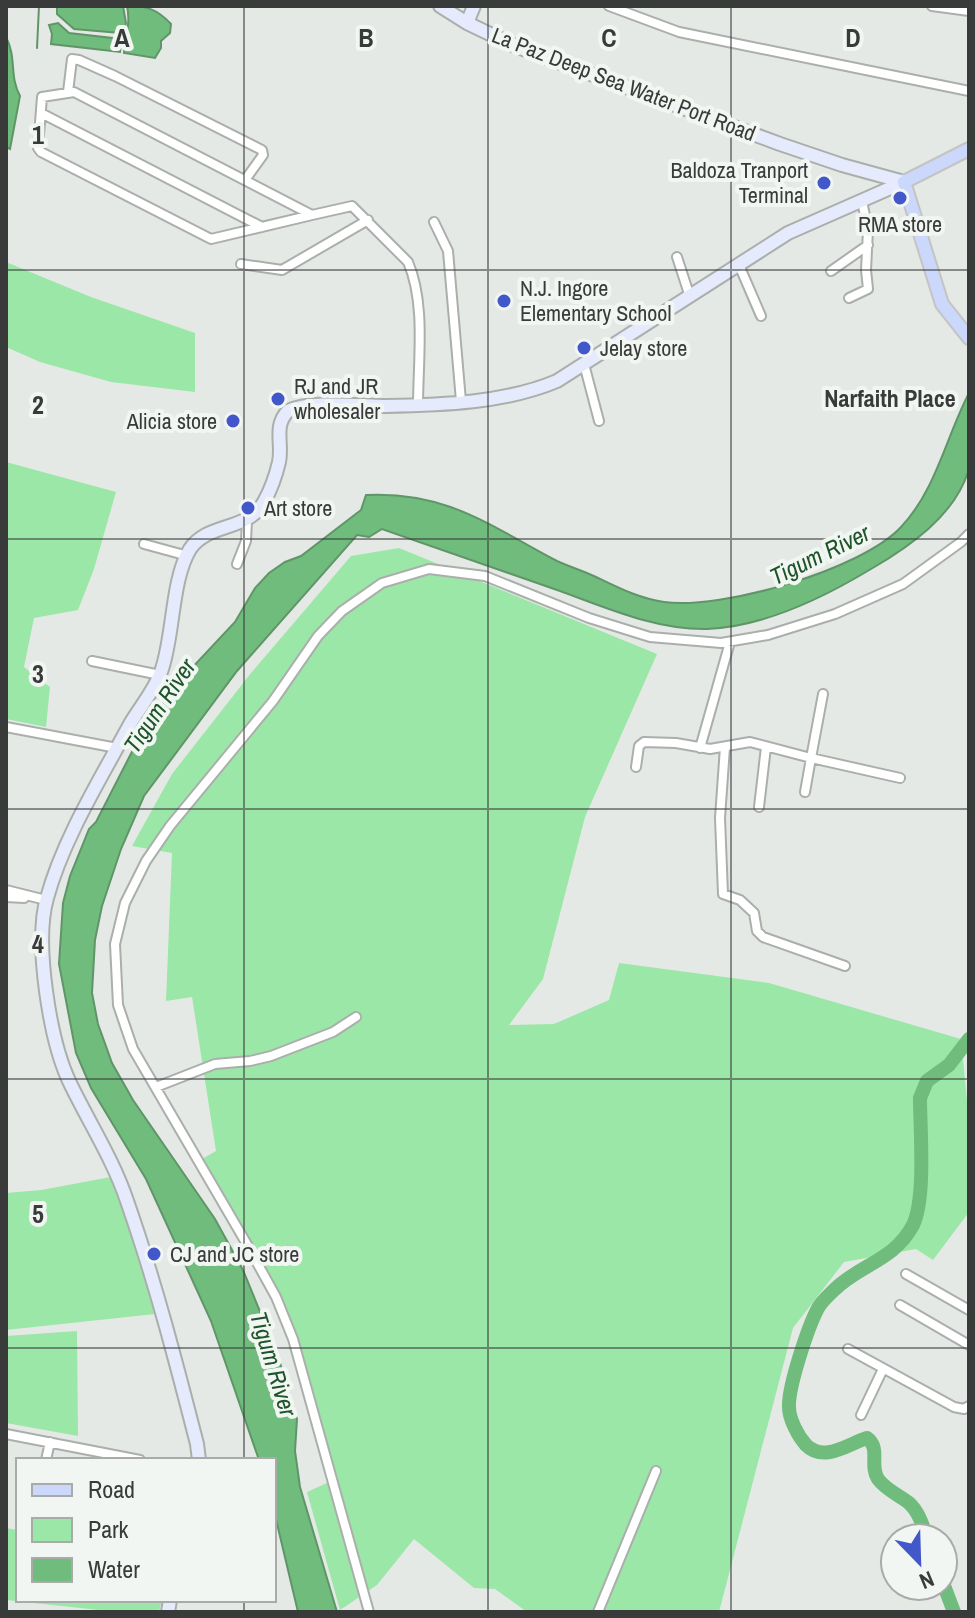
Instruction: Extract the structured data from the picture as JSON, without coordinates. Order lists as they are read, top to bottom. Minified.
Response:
{"streets":{"street":["La Paz Deep Sea Water Port Road"]},"districts":["Narfaith Place"],"water":["Tigum River"],"places":["Baldoza Tranport Terminal","RMA store","N.J. Ingore Elementary School","Jelay store","RJ and JR wholesaler","Alicia store","Art store","CJ and JC store"],"legend":["Road","Park","Water"],"north":"bottom right","grid":{"columns":["A","B","C","D"],"rows":["1","2","3","4","5"]}}
